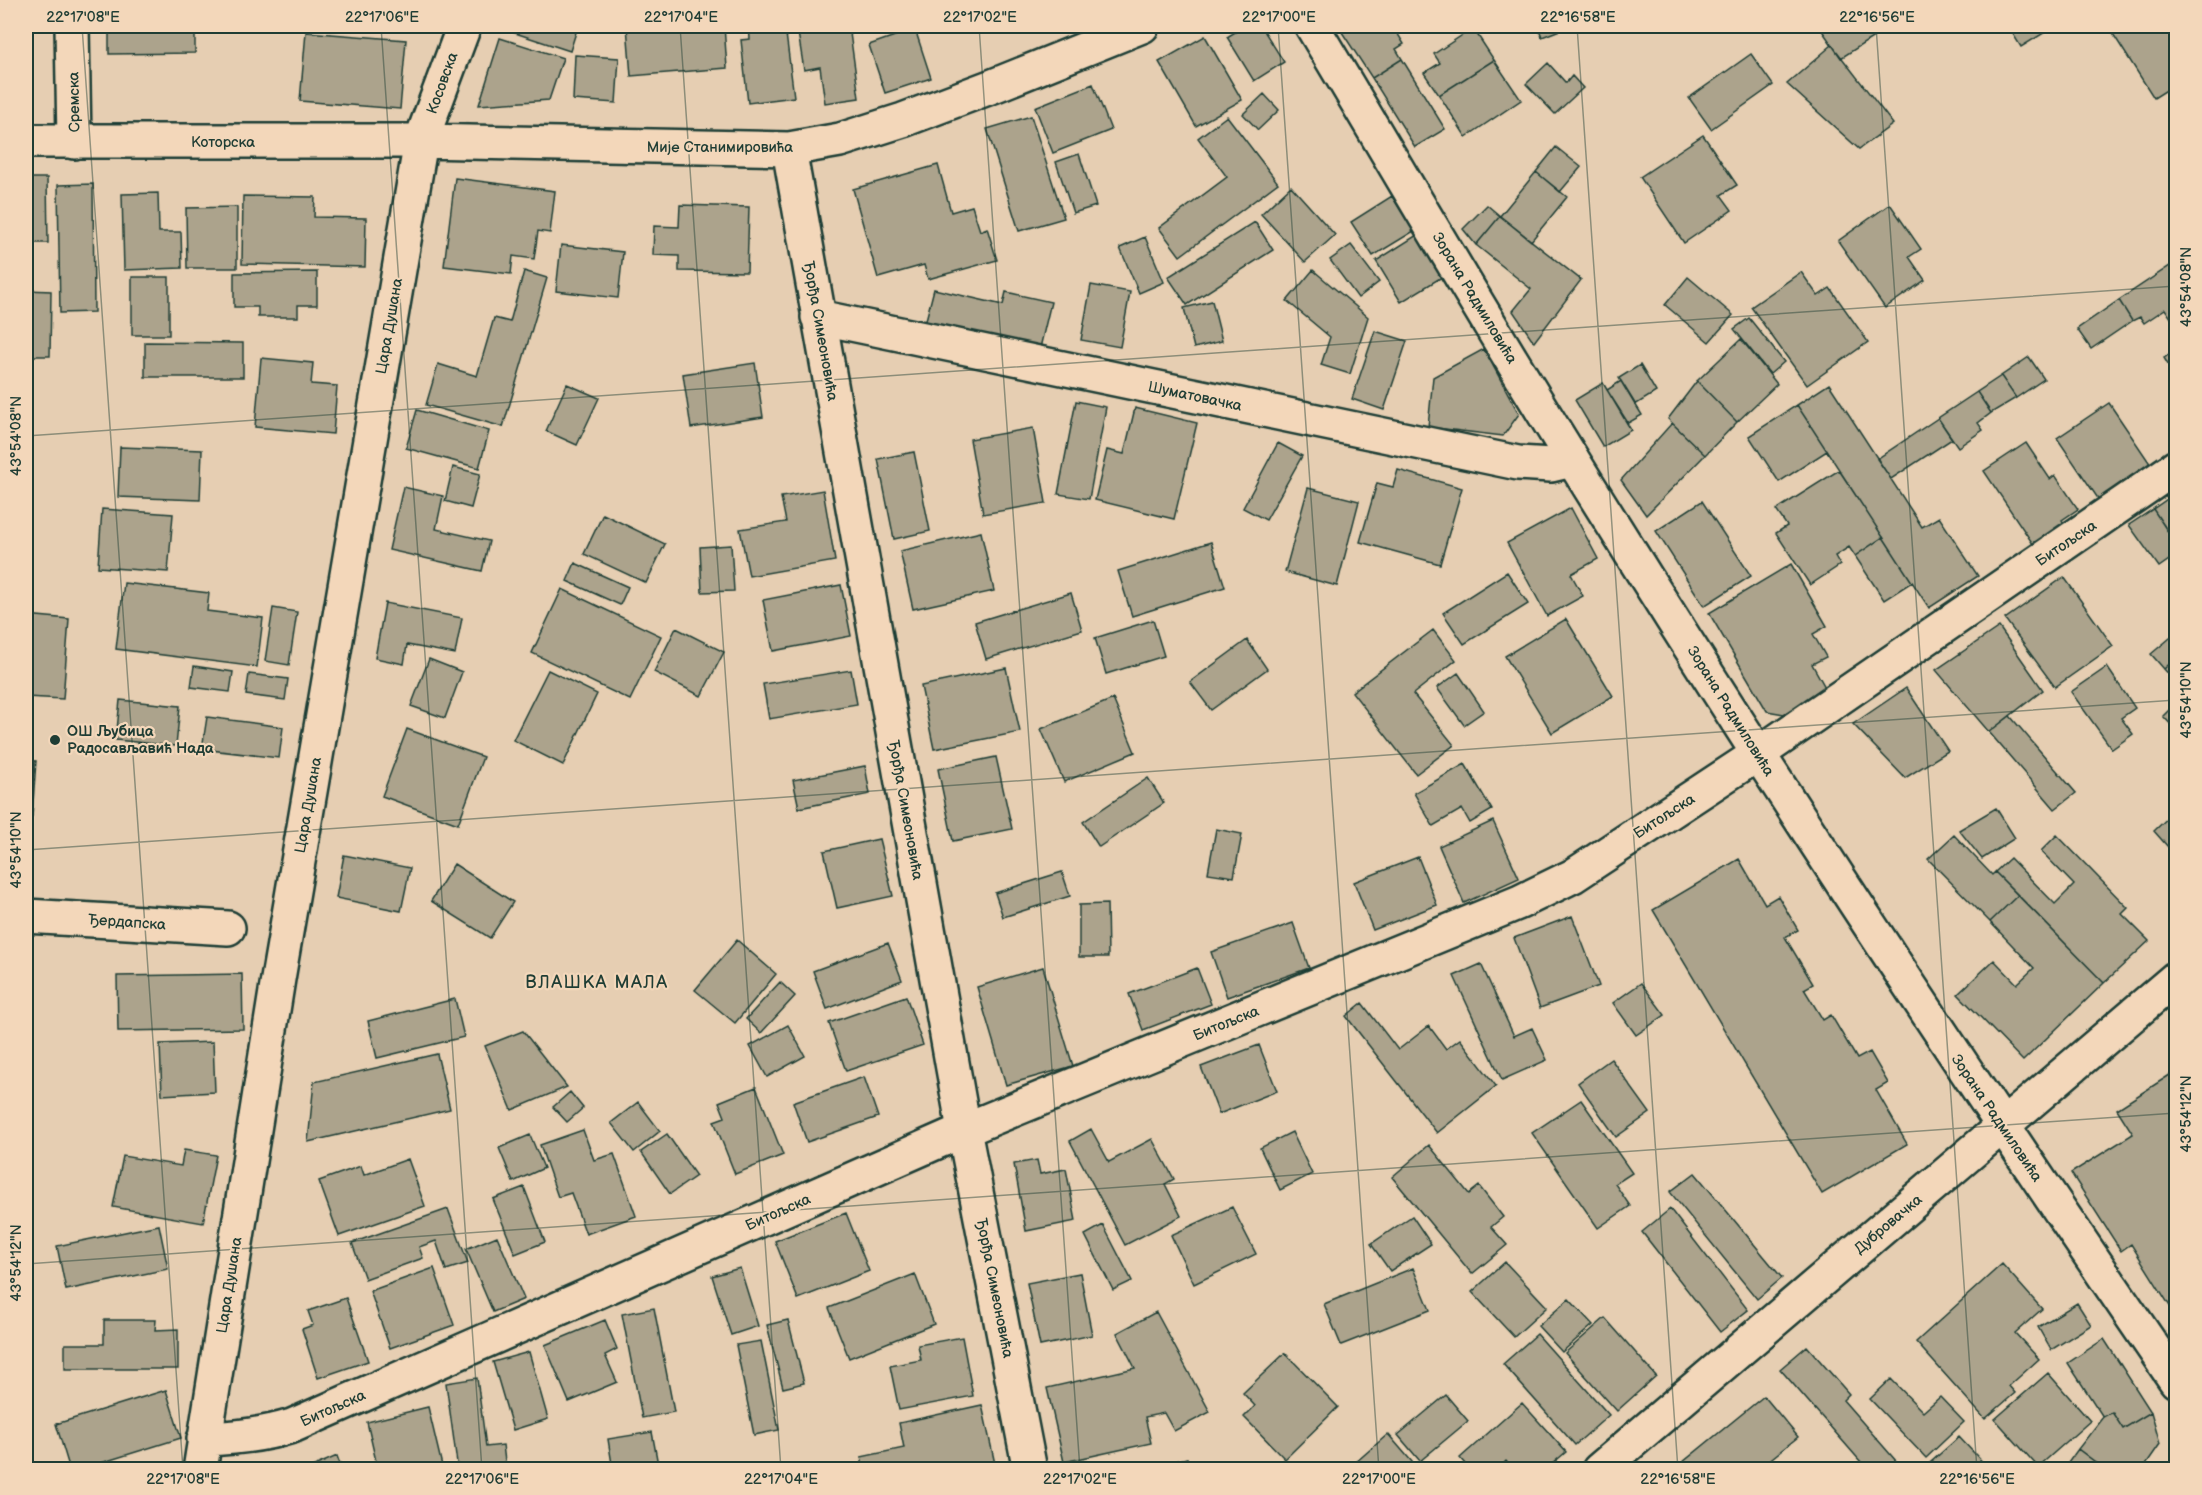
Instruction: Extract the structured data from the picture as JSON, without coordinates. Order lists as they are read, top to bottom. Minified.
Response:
{"streets":{"street":["Косовска","Сремска","Которска","Мије Станимировића","Зорана Радмиловића","Цара Душана","Ђорђа Симеоновића","Шуматовачка","Битољска","Ђердапска","Дубровачка"]},"crossings":[["Косовска","Которска"],["Косовска","Мије Станимировића"],["Косовска","Цара Душана"],["Сремска","Которска"],["Которска","Мије Станимировића"],["Которска","Цара Душана"],["Мије Станимировића","Цара Душана"],["Мије Станимировића","Ђорђа Симеоновића"],["Зорана Радмиловића","Шуматовачка"],["Зорана Радмиловића","Битољска"],["Зорана Радмиловића","Дубровачка"],["Цара Душана","Битољска"],["Ђорђа Симеоновића","Шуматовачка"],["Ђорђа Симеоновића","Битољска"]],"districts":["ВЛАШКА МАЛА"],"places":["ОШ Љубица Радосављавић Нада"],"coordinates":["22°17'08\"E","22°17'06\"E","22°17'04\"E","22°17'02\"E","22°17'00\"E","22°16'58\"E","22°16'56\"E","43°54'08\"N","43°54'10\"N","43°54'12\"N"]}
